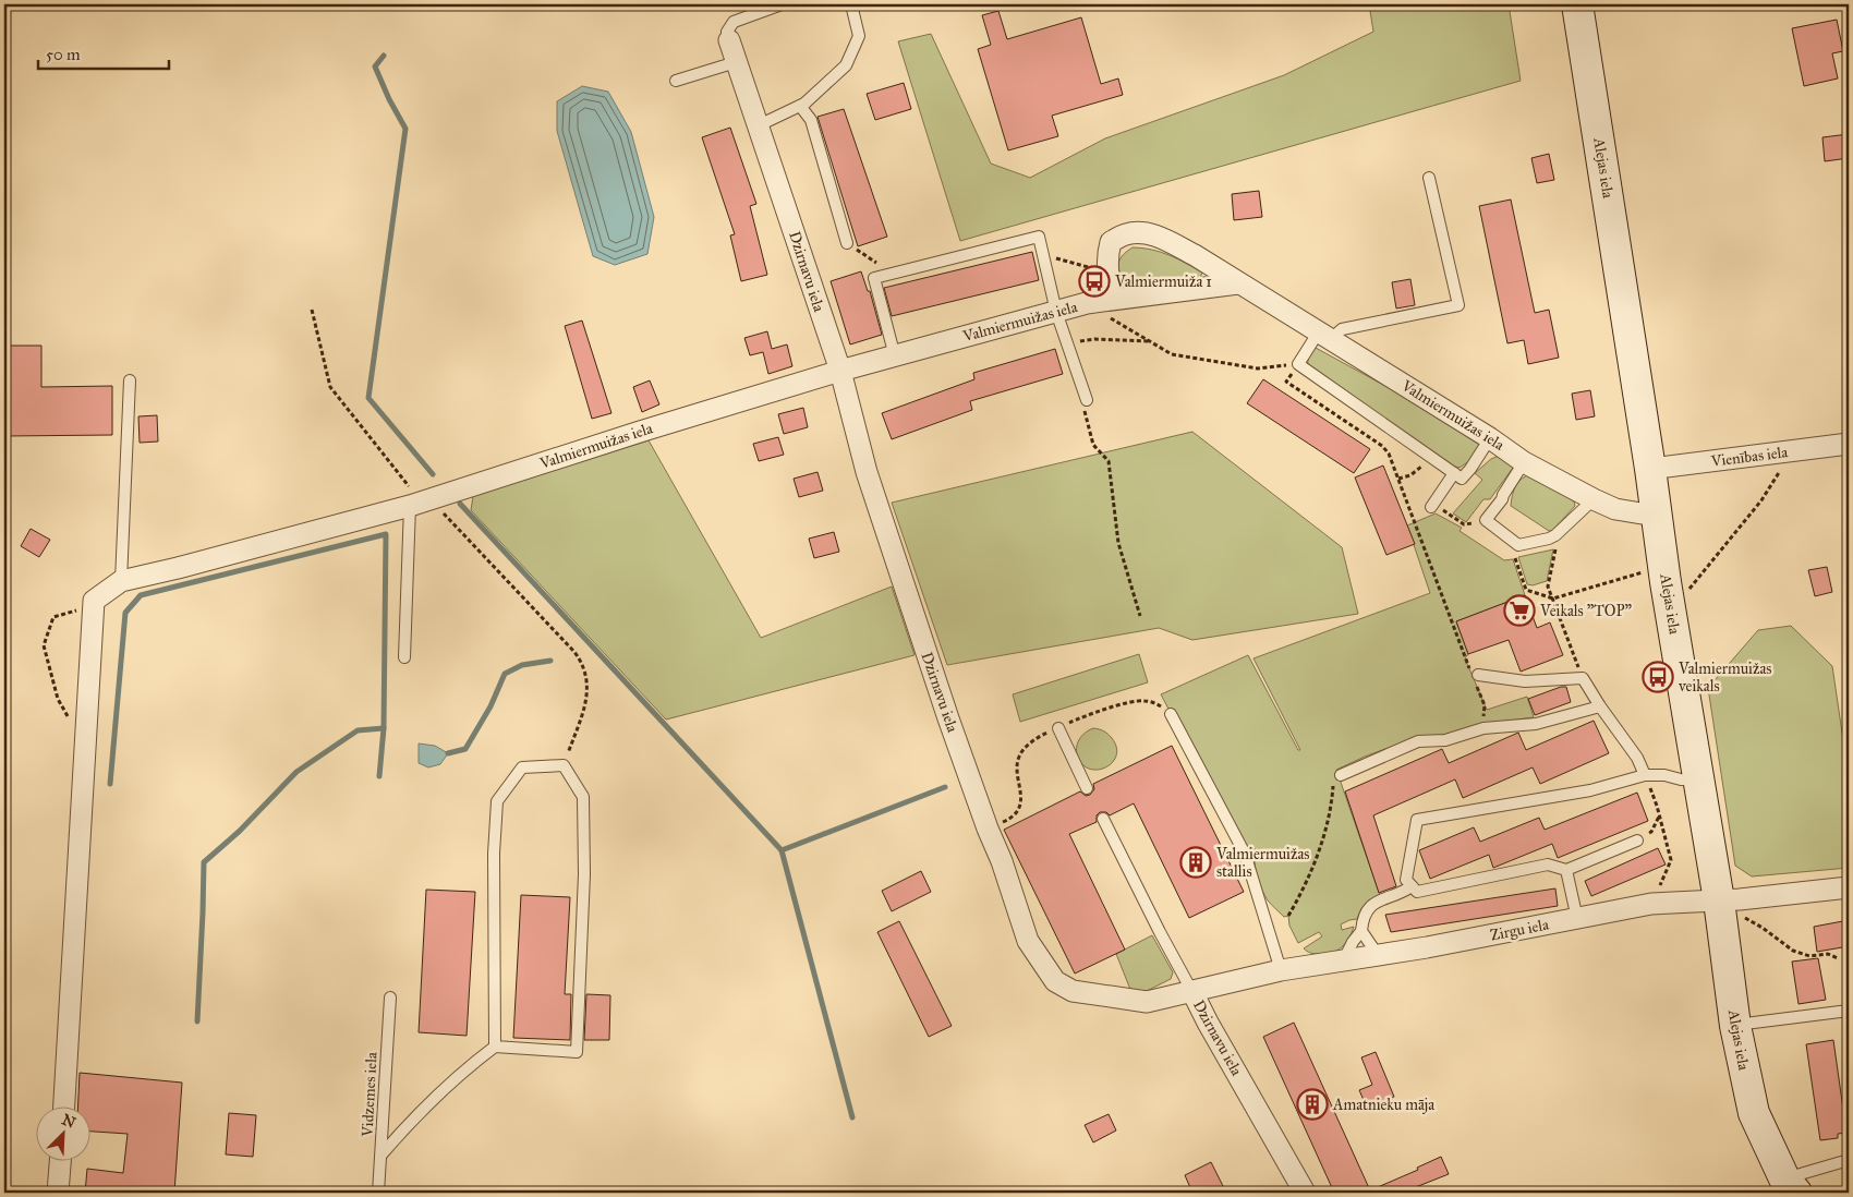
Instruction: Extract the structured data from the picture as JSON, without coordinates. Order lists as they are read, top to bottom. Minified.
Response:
{"streets":{"main road":["Alejas iela"],"street":["Dzirnavu iela","Valmiermuižas iela","Vienības iela","Zirgu iela"],"lane":["Vidzemes iela"]},"crossings":[["Alejas iela","Valmiermuižas iela"],["Alejas iela","Vienības iela"],["Alejas iela","Zirgu iela"],["Dzirnavu iela","Valmiermuižas iela"],["Dzirnavu iela","Zirgu iela"]],"places":{"bus stop":["Valmiermuiža 1","Valmiermuižas veikals"],"supermarket":["Veikals \"TOP\""],"building":["Valmiermuižas stallis","Amatnieku māja"]},"scale_bar":"50 m","north":"top right"}
